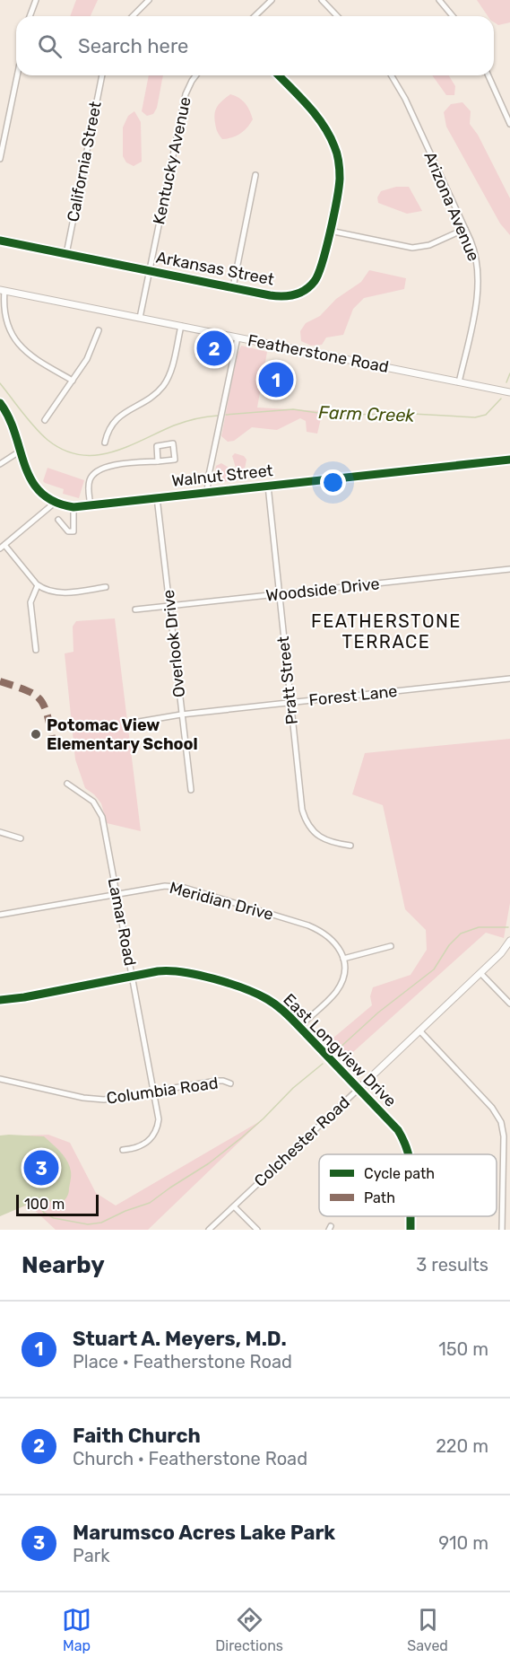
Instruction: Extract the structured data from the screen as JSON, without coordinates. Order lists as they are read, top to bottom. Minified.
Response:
{"streets":{"street":["Kentucky Avenue","California Street","Arizona Avenue","Arkansas Street","Featherstone Road","Walnut Street","Woodside Drive","Overlook Drive","Pratt Street","Forest Lane","Meridian Drive","Lamar Road","East Longview Drive","Columbia Road","Colchester Road"]},"crossings":[["Kentucky Avenue","Arkansas Street"],["Kentucky Avenue","Featherstone Road"],["California Street","Arkansas Street"],["Arizona Avenue","Featherstone Road"],["Walnut Street","Overlook Drive"],["Walnut Street","Pratt Street"],["Woodside Drive","Overlook Drive"],["Woodside Drive","Pratt Street"],["Overlook Drive","Forest Lane"],["Pratt Street","Forest Lane"],["Meridian Drive","Lamar Road"],["Lamar Road","East Longview Drive"],["Lamar Road","Columbia Road"],["East Longview Drive","Colchester Road"]],"districts":["FEATHERSTONE TERRACE"],"water":["Farm Creek"],"places":["Potomac View Elementary School"],"legend":["Cycle path","Path"],"scale_bar":"100 m","page":{"search":"Search here","pins":["2","1","3"],"scale":"100 m","heading":["Nearby","3 results"],"list":[{"mark":"1","name":"Stuart A. Meyers, M.D.","note":"Place · Featherstone Road","value":"150 m"},{"mark":"2","name":"Faith Church","note":"Church · Featherstone Road","value":"220 m"},{"mark":"3","name":"Marumsco Acres Lake Park","note":"Park","value":"910 m"}],"nav":["Map","Directions","Saved"]}}
